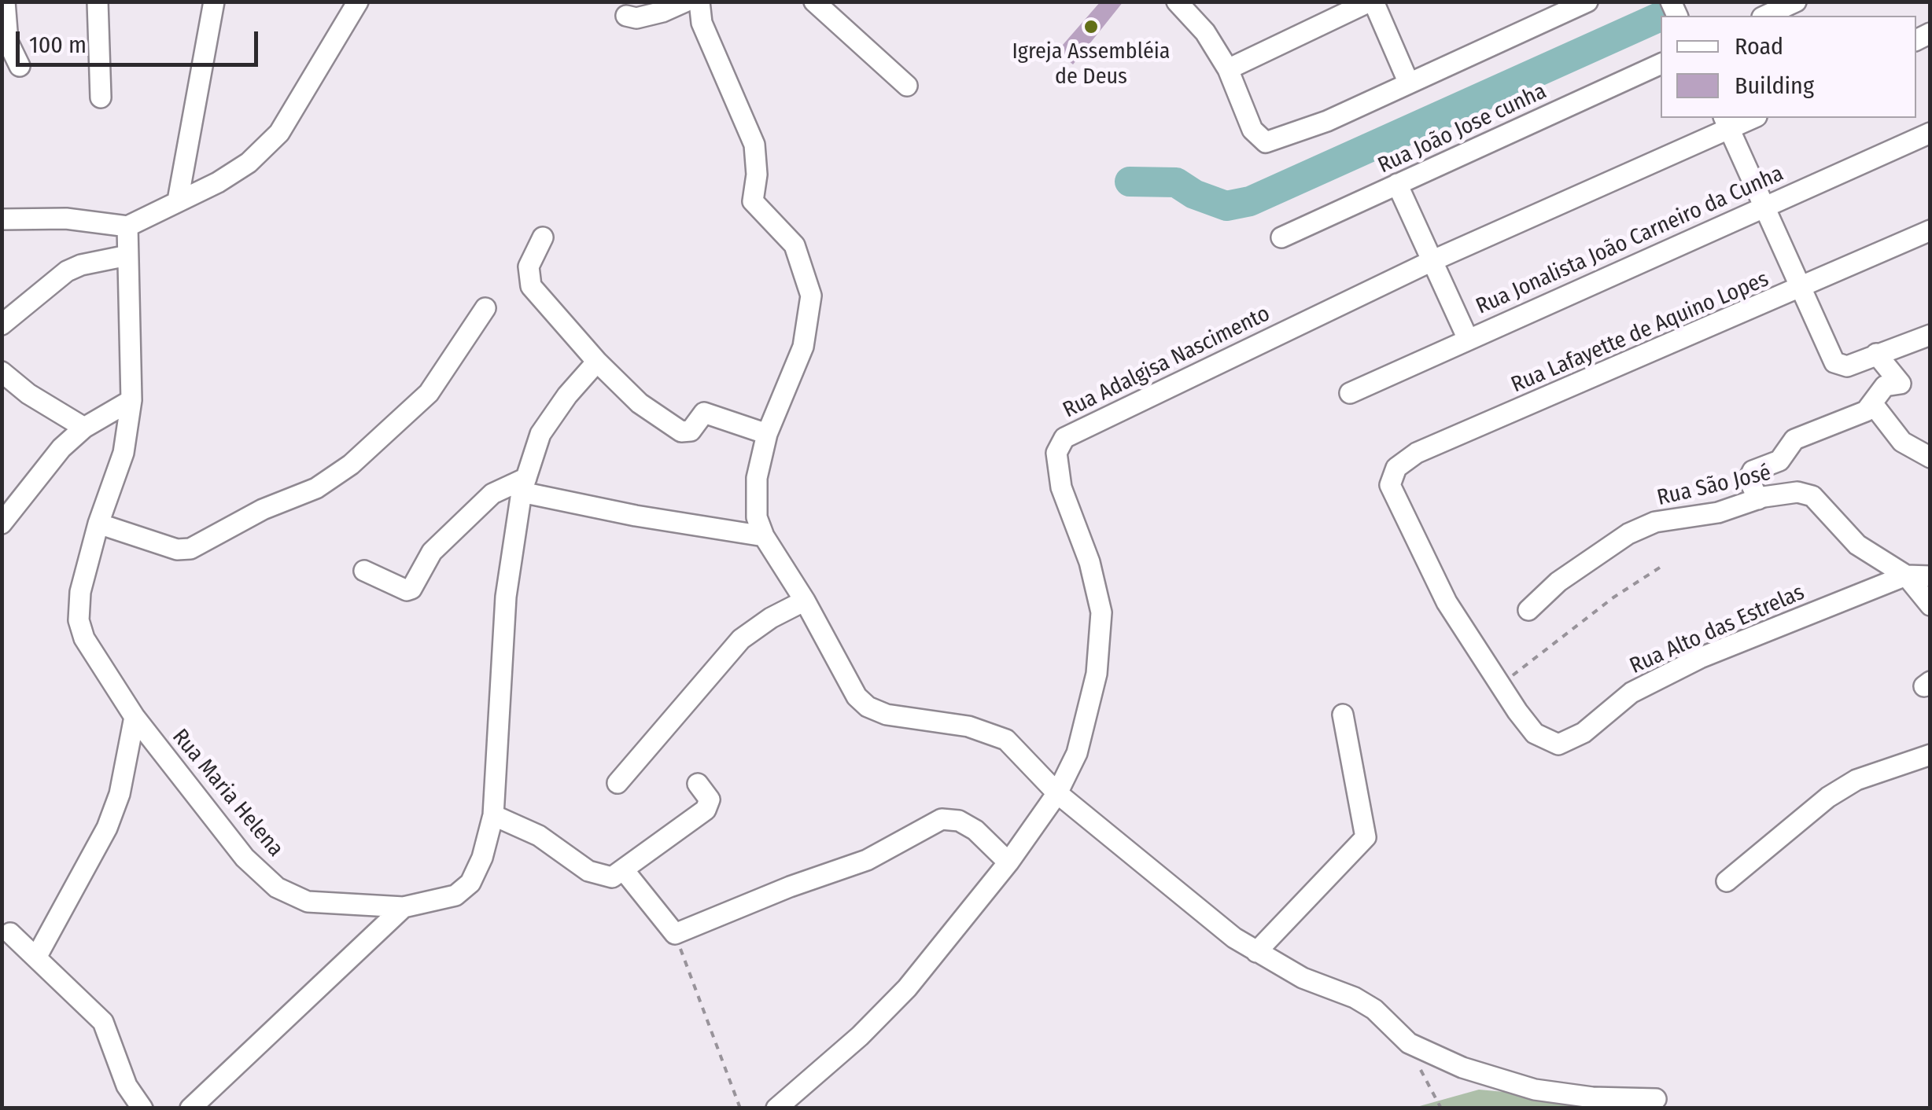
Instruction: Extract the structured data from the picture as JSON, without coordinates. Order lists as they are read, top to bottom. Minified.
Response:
{"streets":{"street":["Rua João Jose cunha","Rua Jonalista João Carneiro da Cunha","Rua Lafayette de Aquino Lopes","Rua Adalgisa Nascimento","Rua São José","Rua Alto das Estrelas","Rua Maria Helena"]},"crossings":[["Rua Lafayette de Aquino Lopes","Rua Alto das Estrelas"],["Rua São José","Rua Alto das Estrelas"]],"places":["Igreja Assembléia de Deus"],"legend":["Road","Building"],"scale_bar":"100 m"}
